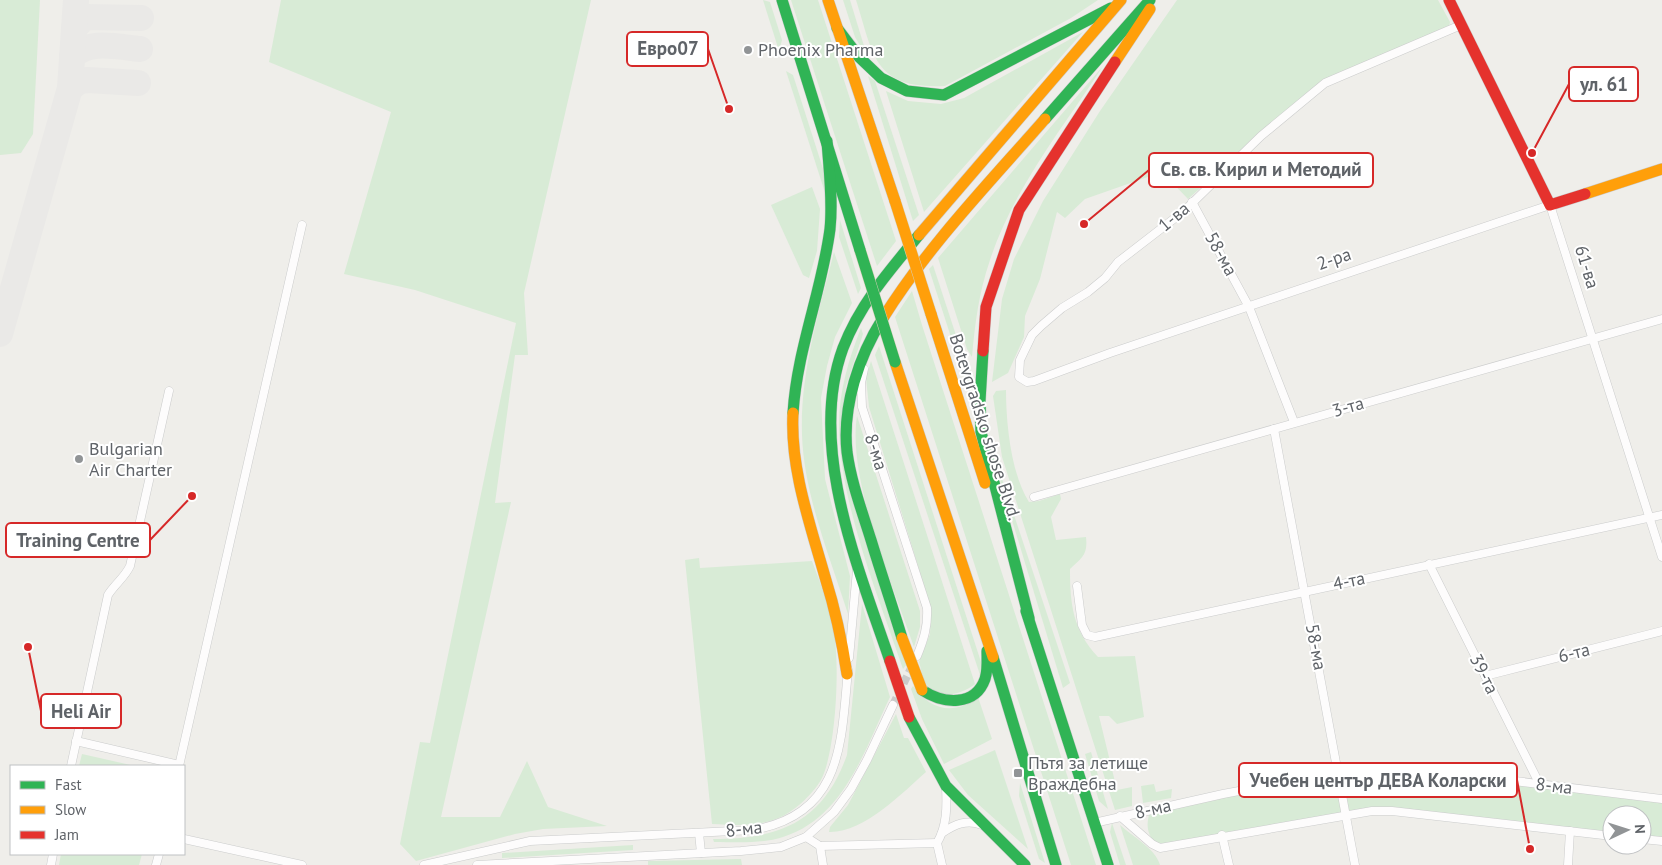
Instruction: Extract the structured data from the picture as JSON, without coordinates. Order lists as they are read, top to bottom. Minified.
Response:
{"streets":{"main road":["2-ра","61-ва","Botevgradsko shose Blvd."],"street":["1-ва","58-ма","3-та","8-ма","4-та","6-та","39-та"]},"crossings":[["1-ва","58-ма"],["1-ва","2-ра"],["1-ва","61-ва"],["58-ма","2-ра"],["58-ма","3-та"],["58-ма","8-ма"],["58-ма","4-та"],["2-ра","61-ва"],["61-ва","3-та"],["61-ва","4-та"],["Botevgradsko shose Blvd.","8-ма"],["8-ма","39-та"],["4-та","39-та"],["6-та","39-та"]],"places":{"other":["Phoenix Pharma","Евро07","ул. 61","Св. св. Кирил и Методий","Bulgarian Air Charter","Training Centre","Heli Air","Учебен център ДЕВА Коларски"],"transit":["Пътя за летище Враждебна"]},"legend":["Fast","Slow","Jam"],"north":"right"}
